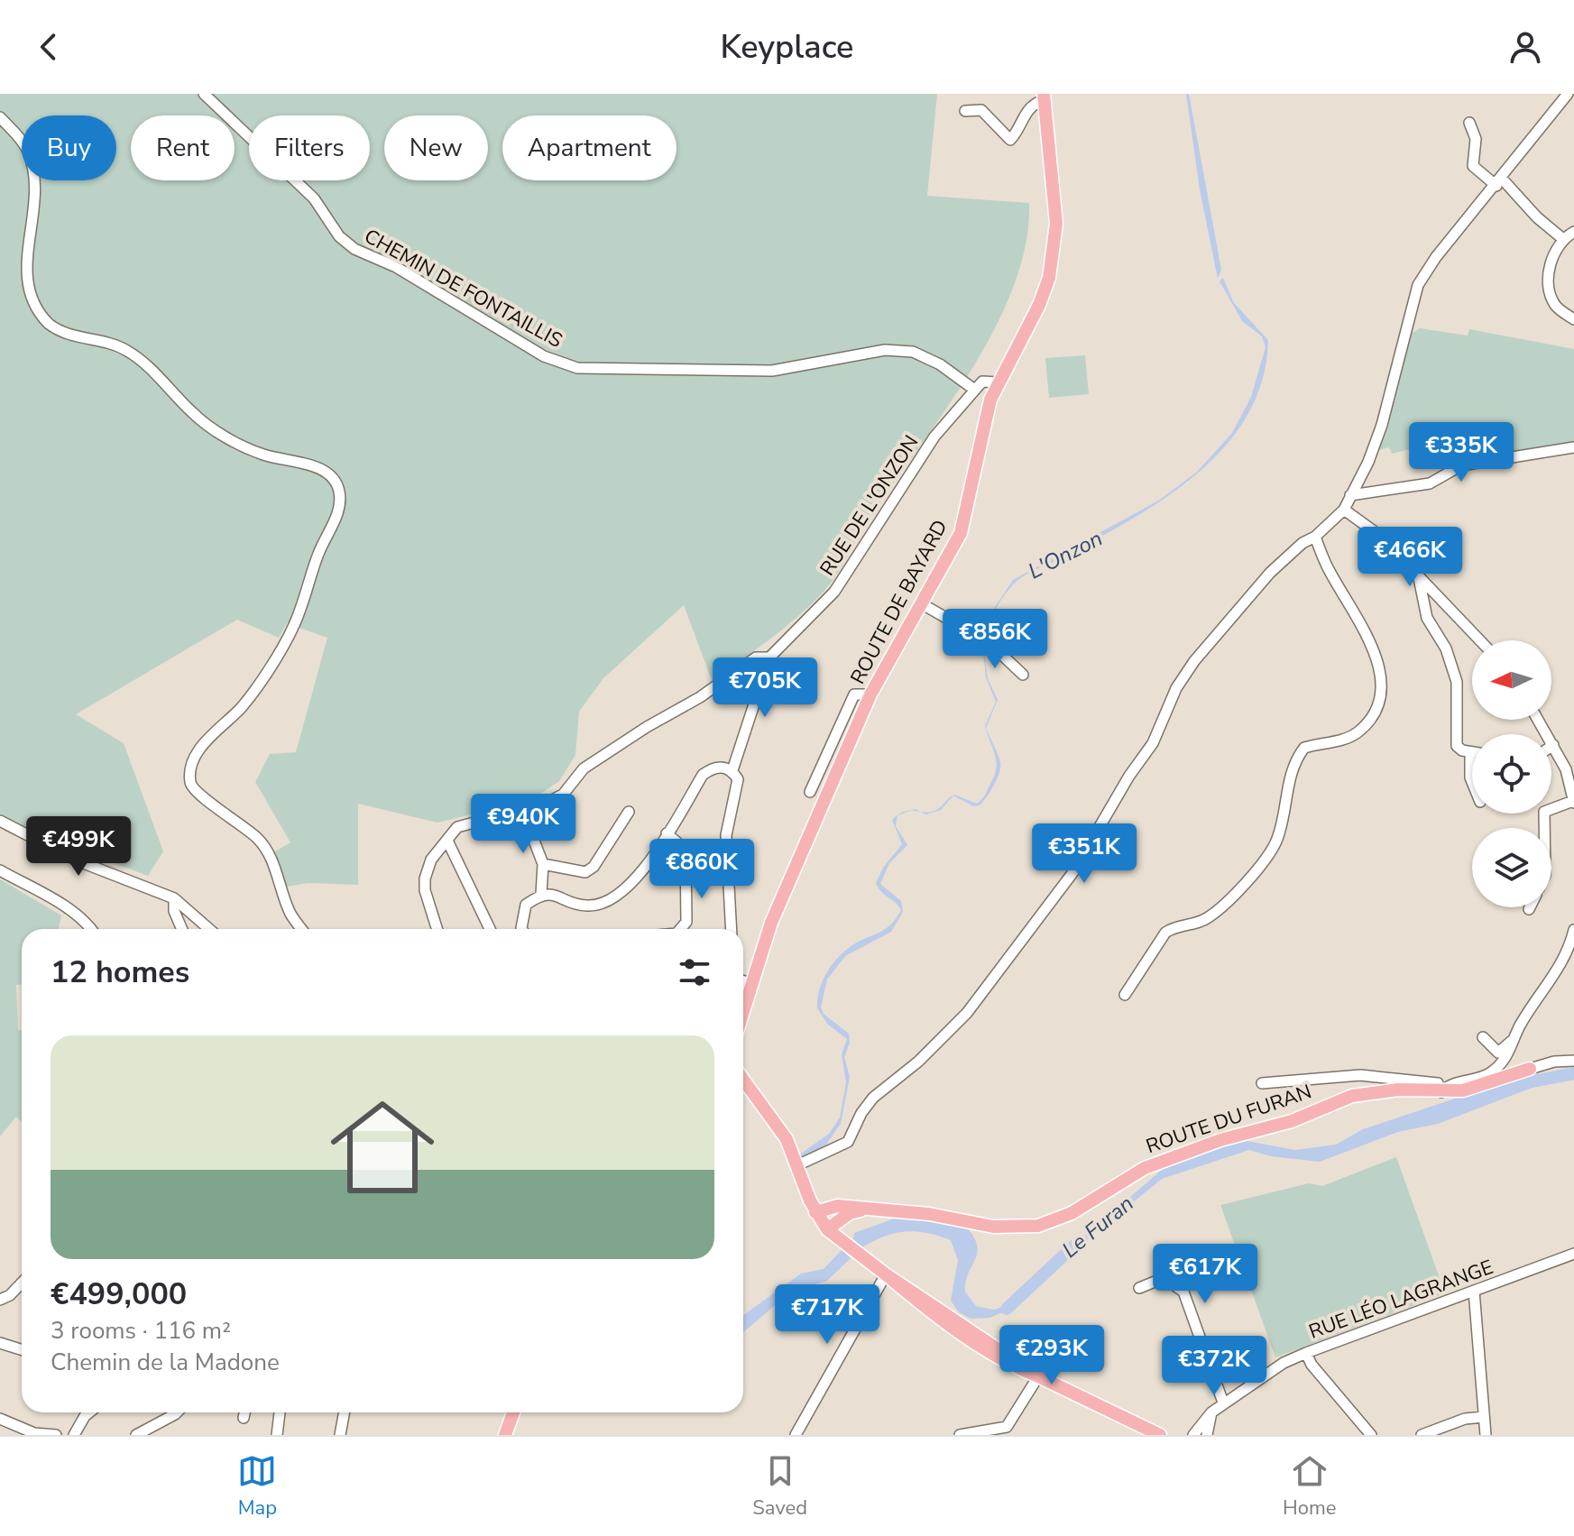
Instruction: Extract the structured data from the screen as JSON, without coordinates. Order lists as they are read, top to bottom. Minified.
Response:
{"streets":{"main road":["ROUTE DE BAYARD","ROUTE DU FURAN"],"street":["CHEMIN DE FONTAILLIS","RUE DE L'ONZON","RUE LÉO LAGRANGE"]},"crossings":[["CHEMIN DE FONTAILLIS","RUE DE L'ONZON"]],"water":["L'Onzon","Le Furan"],"north":"left","page":{"header":"Keyplace","chip":["Buy","Rent","Filters","New","Apartment"],"price":["€335K","€466K","€856K","€705K","€940K","€499K","€351K","€860K","€617K","€717K","€293K","€372K"],"heading":"12 homes","list":[{"name":"€499,000","note":"3 rooms · 116 m² · Chemin de la Madone"}],"tabs":["Map","Saved","Home"]}}
